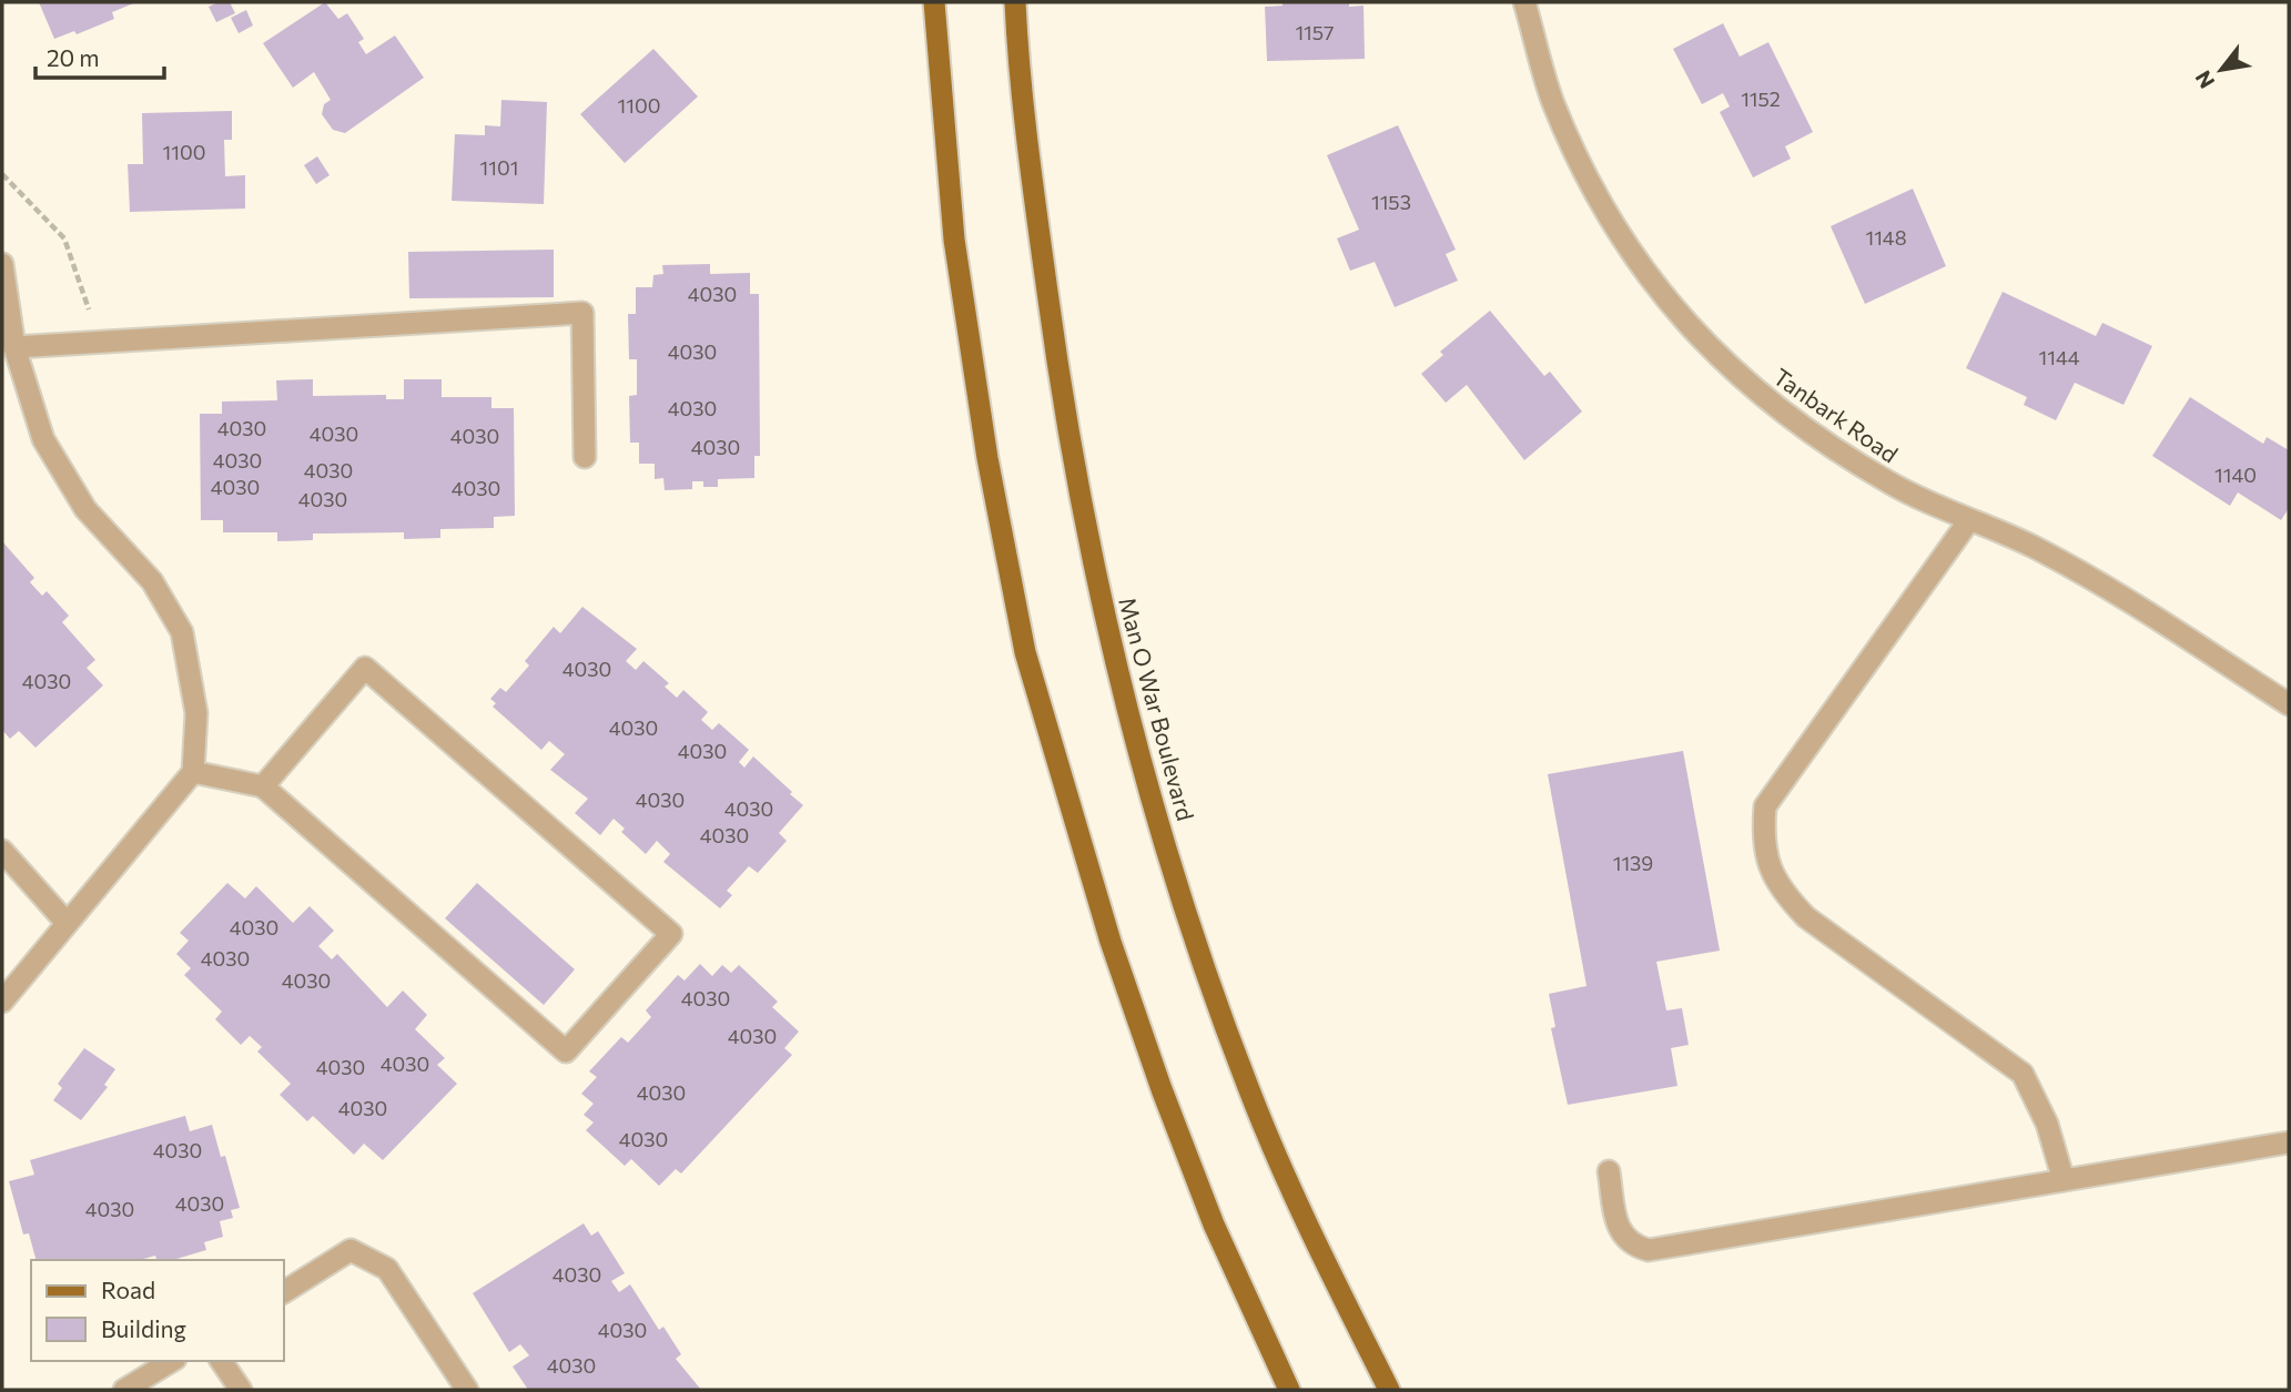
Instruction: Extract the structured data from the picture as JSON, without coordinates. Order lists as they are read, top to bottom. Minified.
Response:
{"streets":{"main road":["Man O War Boulevard"],"street":["Tanbark Road"]},"house_numbers":["1157","1152","1100","1100","1101","1153","1148","4030","4030","1144","4030","4030","4030","4030","4030","4030","4030","1140","4030","4030","4030","4030","4030","4030","4030","4030","4030","4030","1139","4030","4030","4030","4030","4030","4030","4030","4030","4030","4030","4030","4030","4030","4030","4030","4030"],"legend":["Road","Building"],"scale_bar":"20 m","north":"bottom left"}
